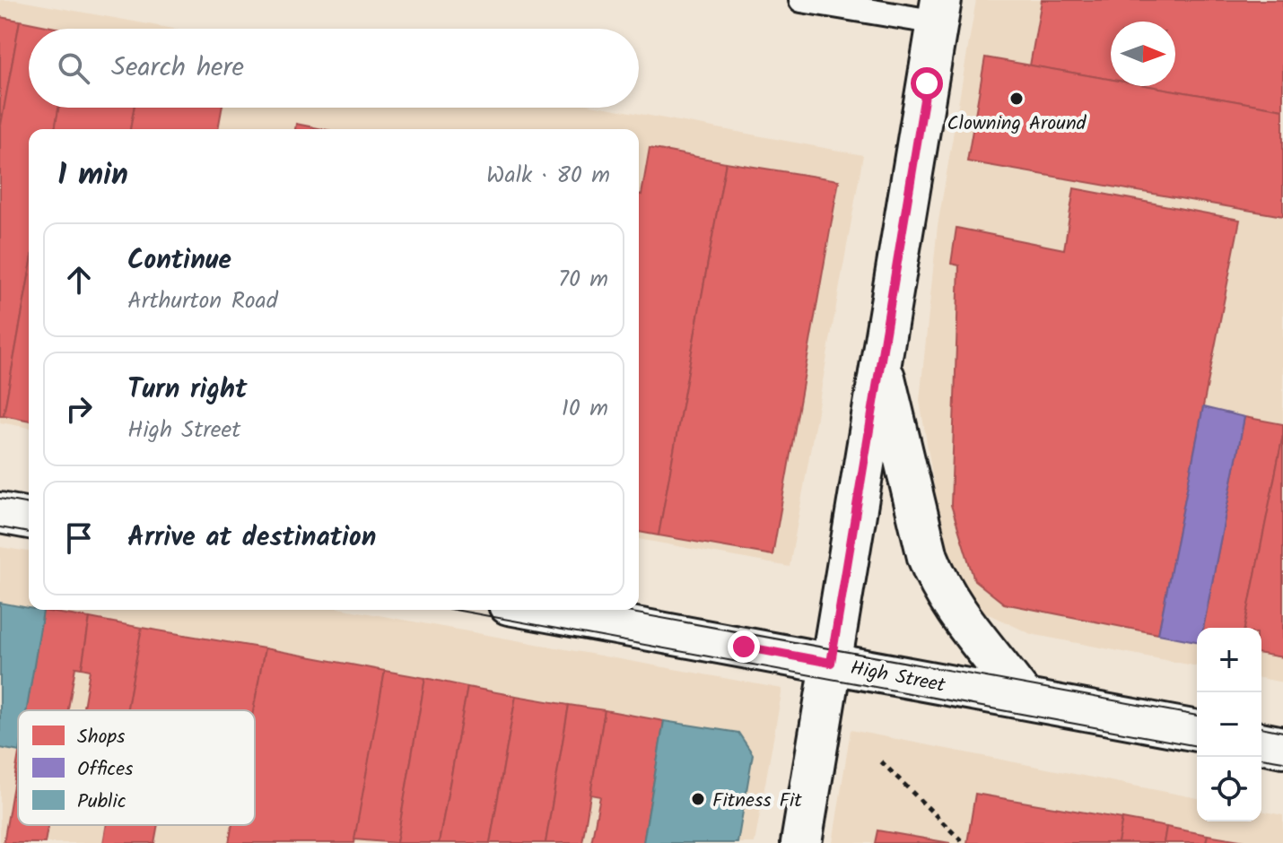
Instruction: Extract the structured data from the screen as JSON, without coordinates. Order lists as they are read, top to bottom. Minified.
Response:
{"streets":{"street":["High Street"]},"places":["Clowning Around","Fitness Fit"],"legend":["Shops","Offices","Public"],"north":"right","page":{"search":"Search here","heading":["1 min","Walk · 80 m"],"list":[["Continue","Arthurton Road","70 m"],["Turn right","High Street","10 m"],"Arrive at destination"],"map_buttons":["+","−"]}}
